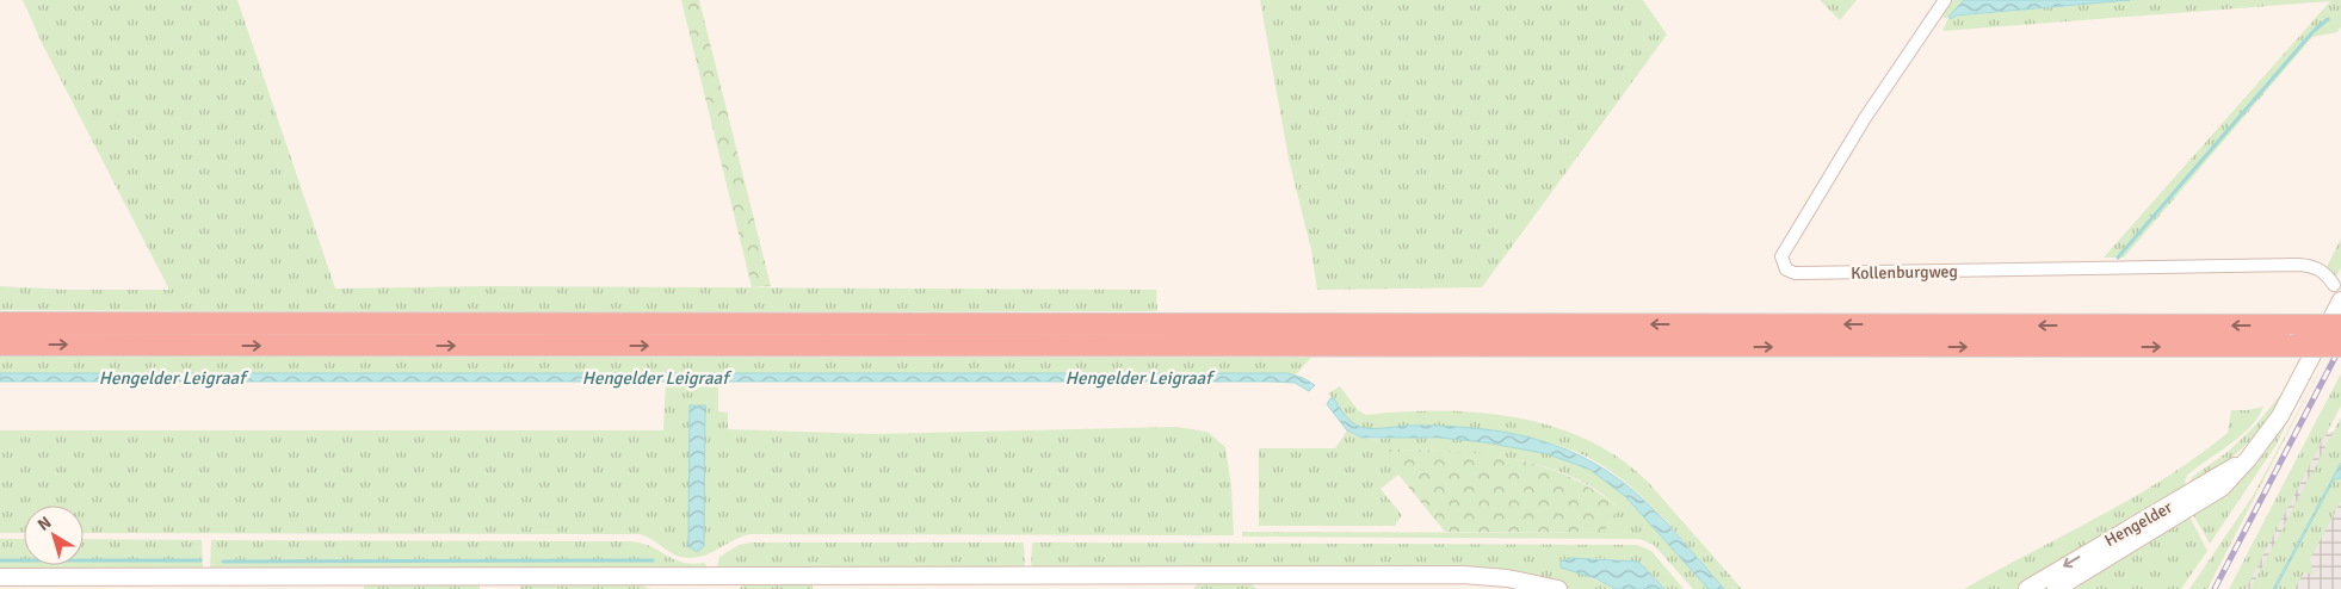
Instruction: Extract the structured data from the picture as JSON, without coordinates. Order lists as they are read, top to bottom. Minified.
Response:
{"streets":{"street":["Kollenburgweg","Hengelder"]},"crossings":[["Kollenburgweg","Hengelder"]],"water":["Hengelder Leigraaf"],"north":"top left"}
